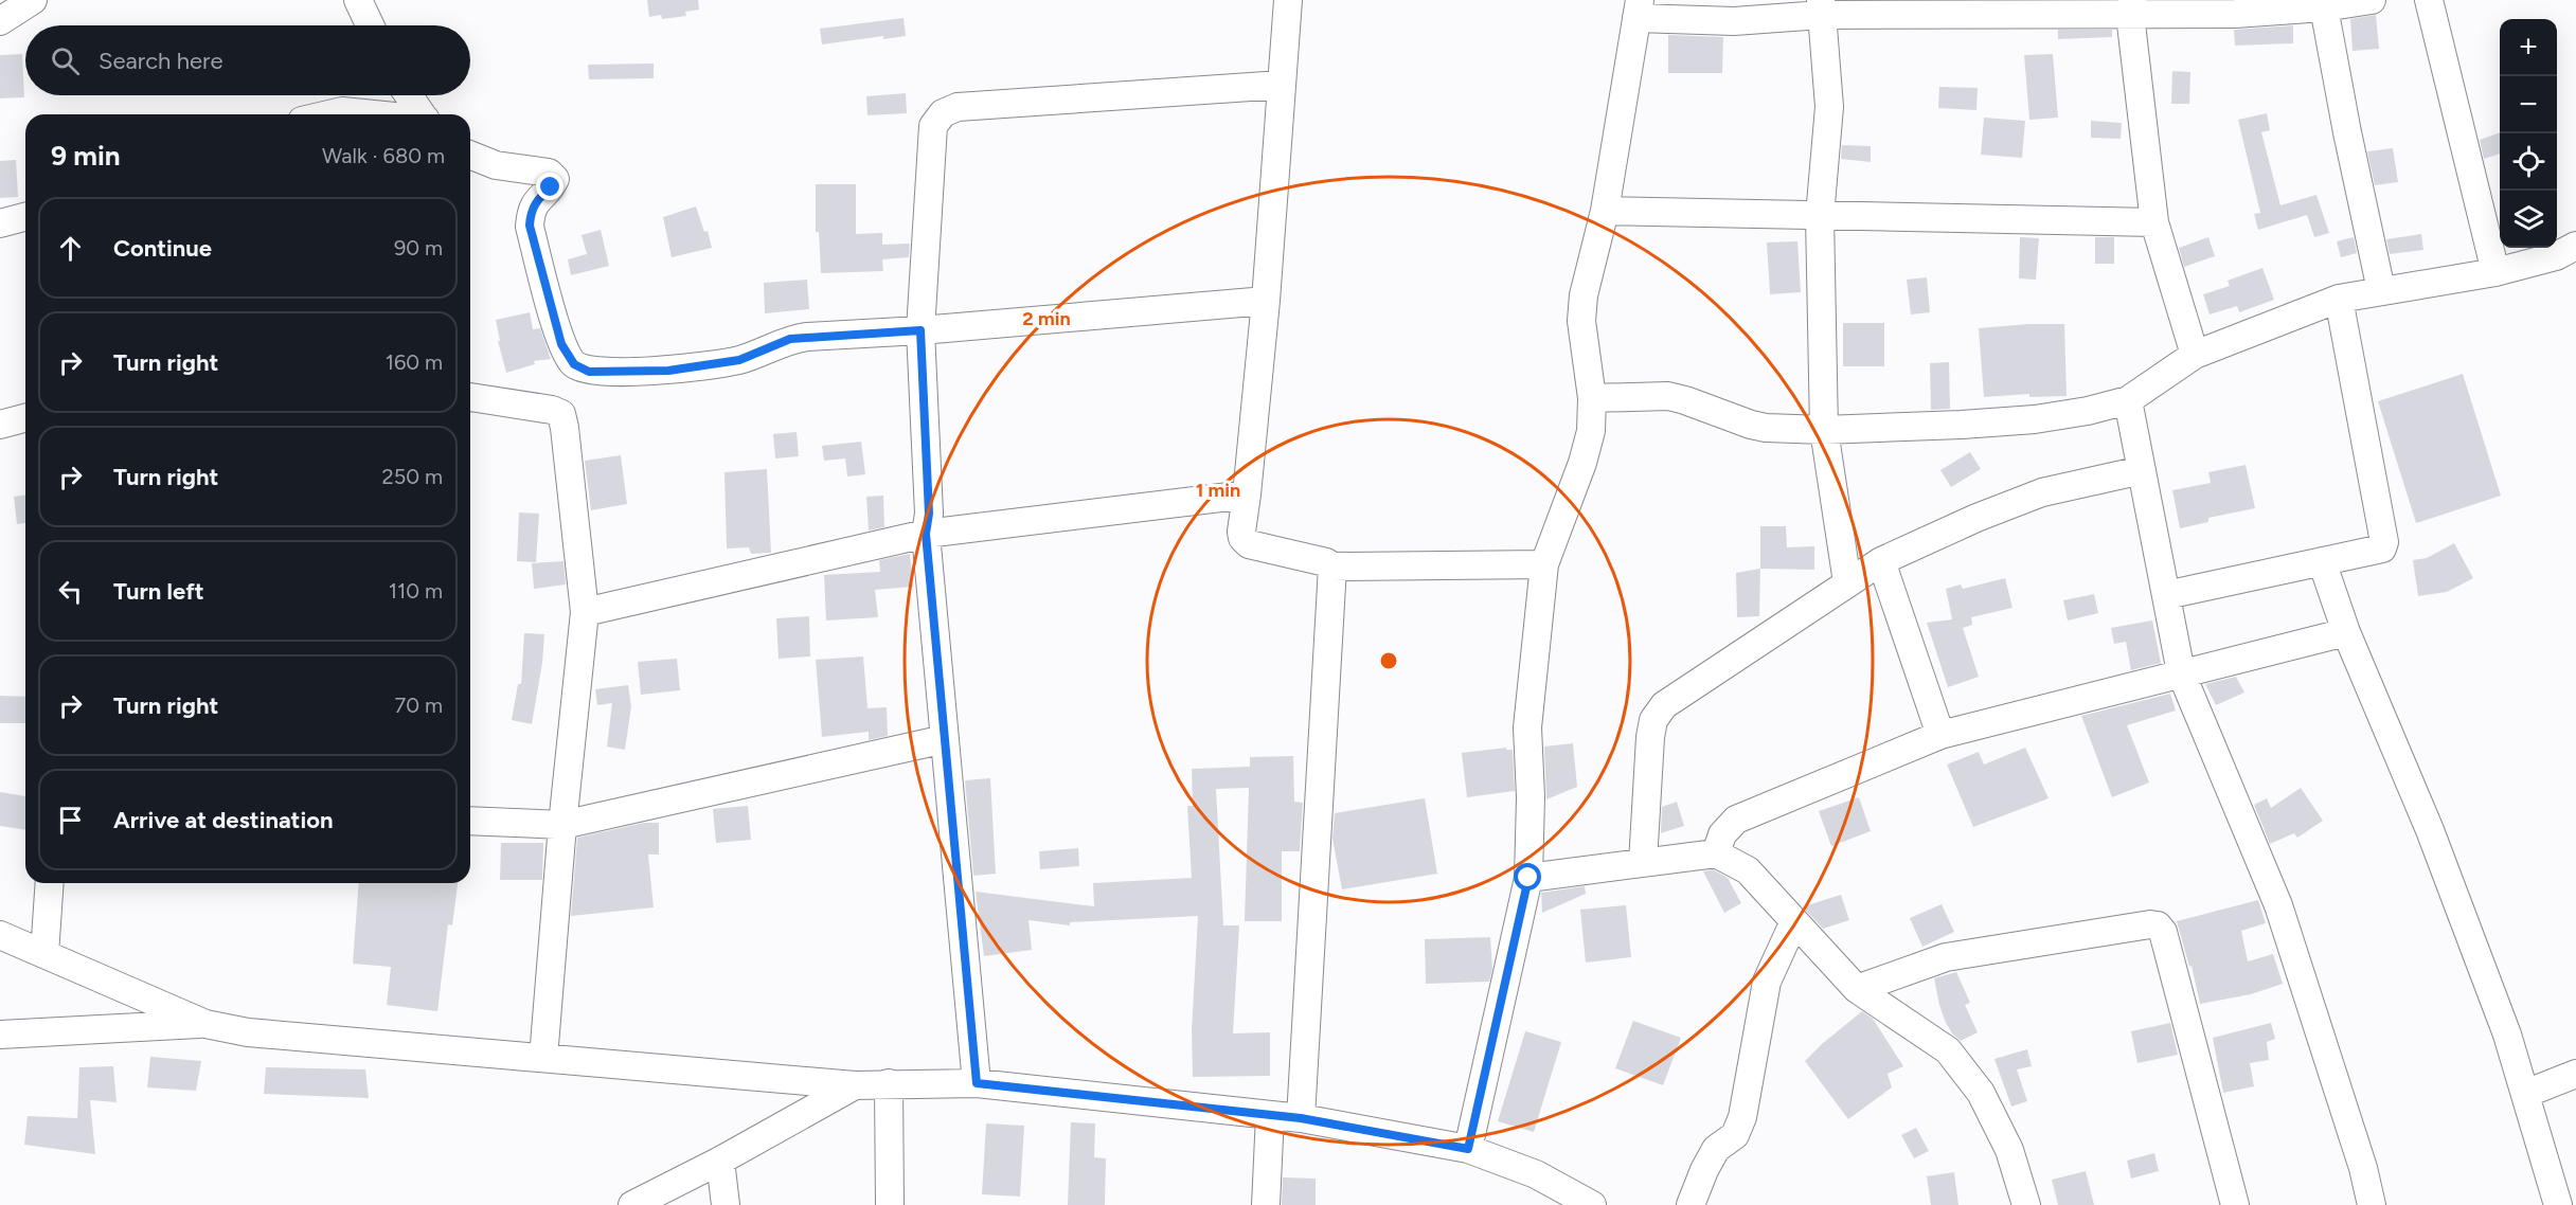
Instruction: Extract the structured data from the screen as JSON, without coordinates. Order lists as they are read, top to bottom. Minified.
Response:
{"page":{"map_buttons":["+","−"],"search":"Search here","heading":["9 min","Walk · 680 m"],"list":[["Continue","90 m"],["Turn right","160 m"],["Turn right","250 m"],["Turn left","110 m"],["Turn right","70 m"],"Arrive at destination"]},"rings":["2 min","1 min"]}
